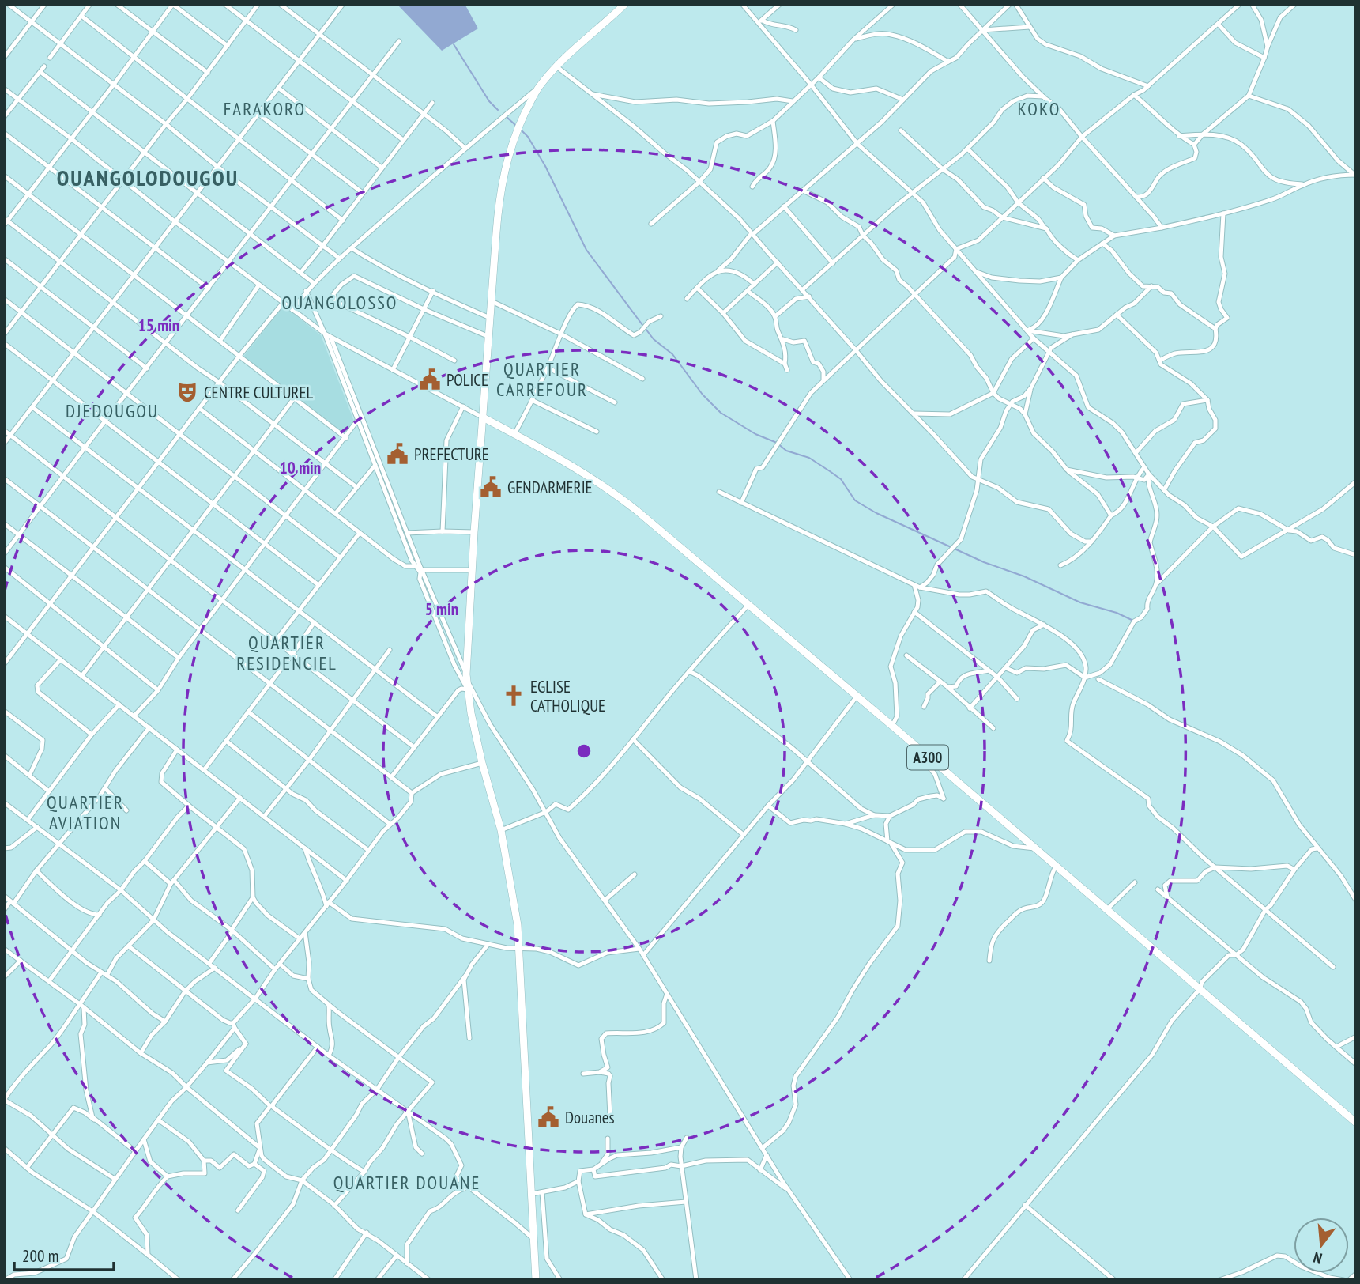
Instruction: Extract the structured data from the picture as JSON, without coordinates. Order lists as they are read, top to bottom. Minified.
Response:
{"streets":{"highway":["A300"]},"districts":["FARAKORO","KOKO","OUANGOLODOUGOU","OUANGOLOSSO","QUARTIER CARREFOUR","DJEDOUGOU","QUARTIER RESIDENCIEL","QUARTIER AVIATION","QUARTIER DOUANE"],"places":{"public building":["POLICE","PREFECTURE","GENDARMERIE","Douanes"],"theatre":["CENTRE CULTUREL"],"church":["EGLISE CATHOLIQUE"]},"scale_bar":"200 m","north":"bottom","rings":["15 min","10 min","5 min"]}
